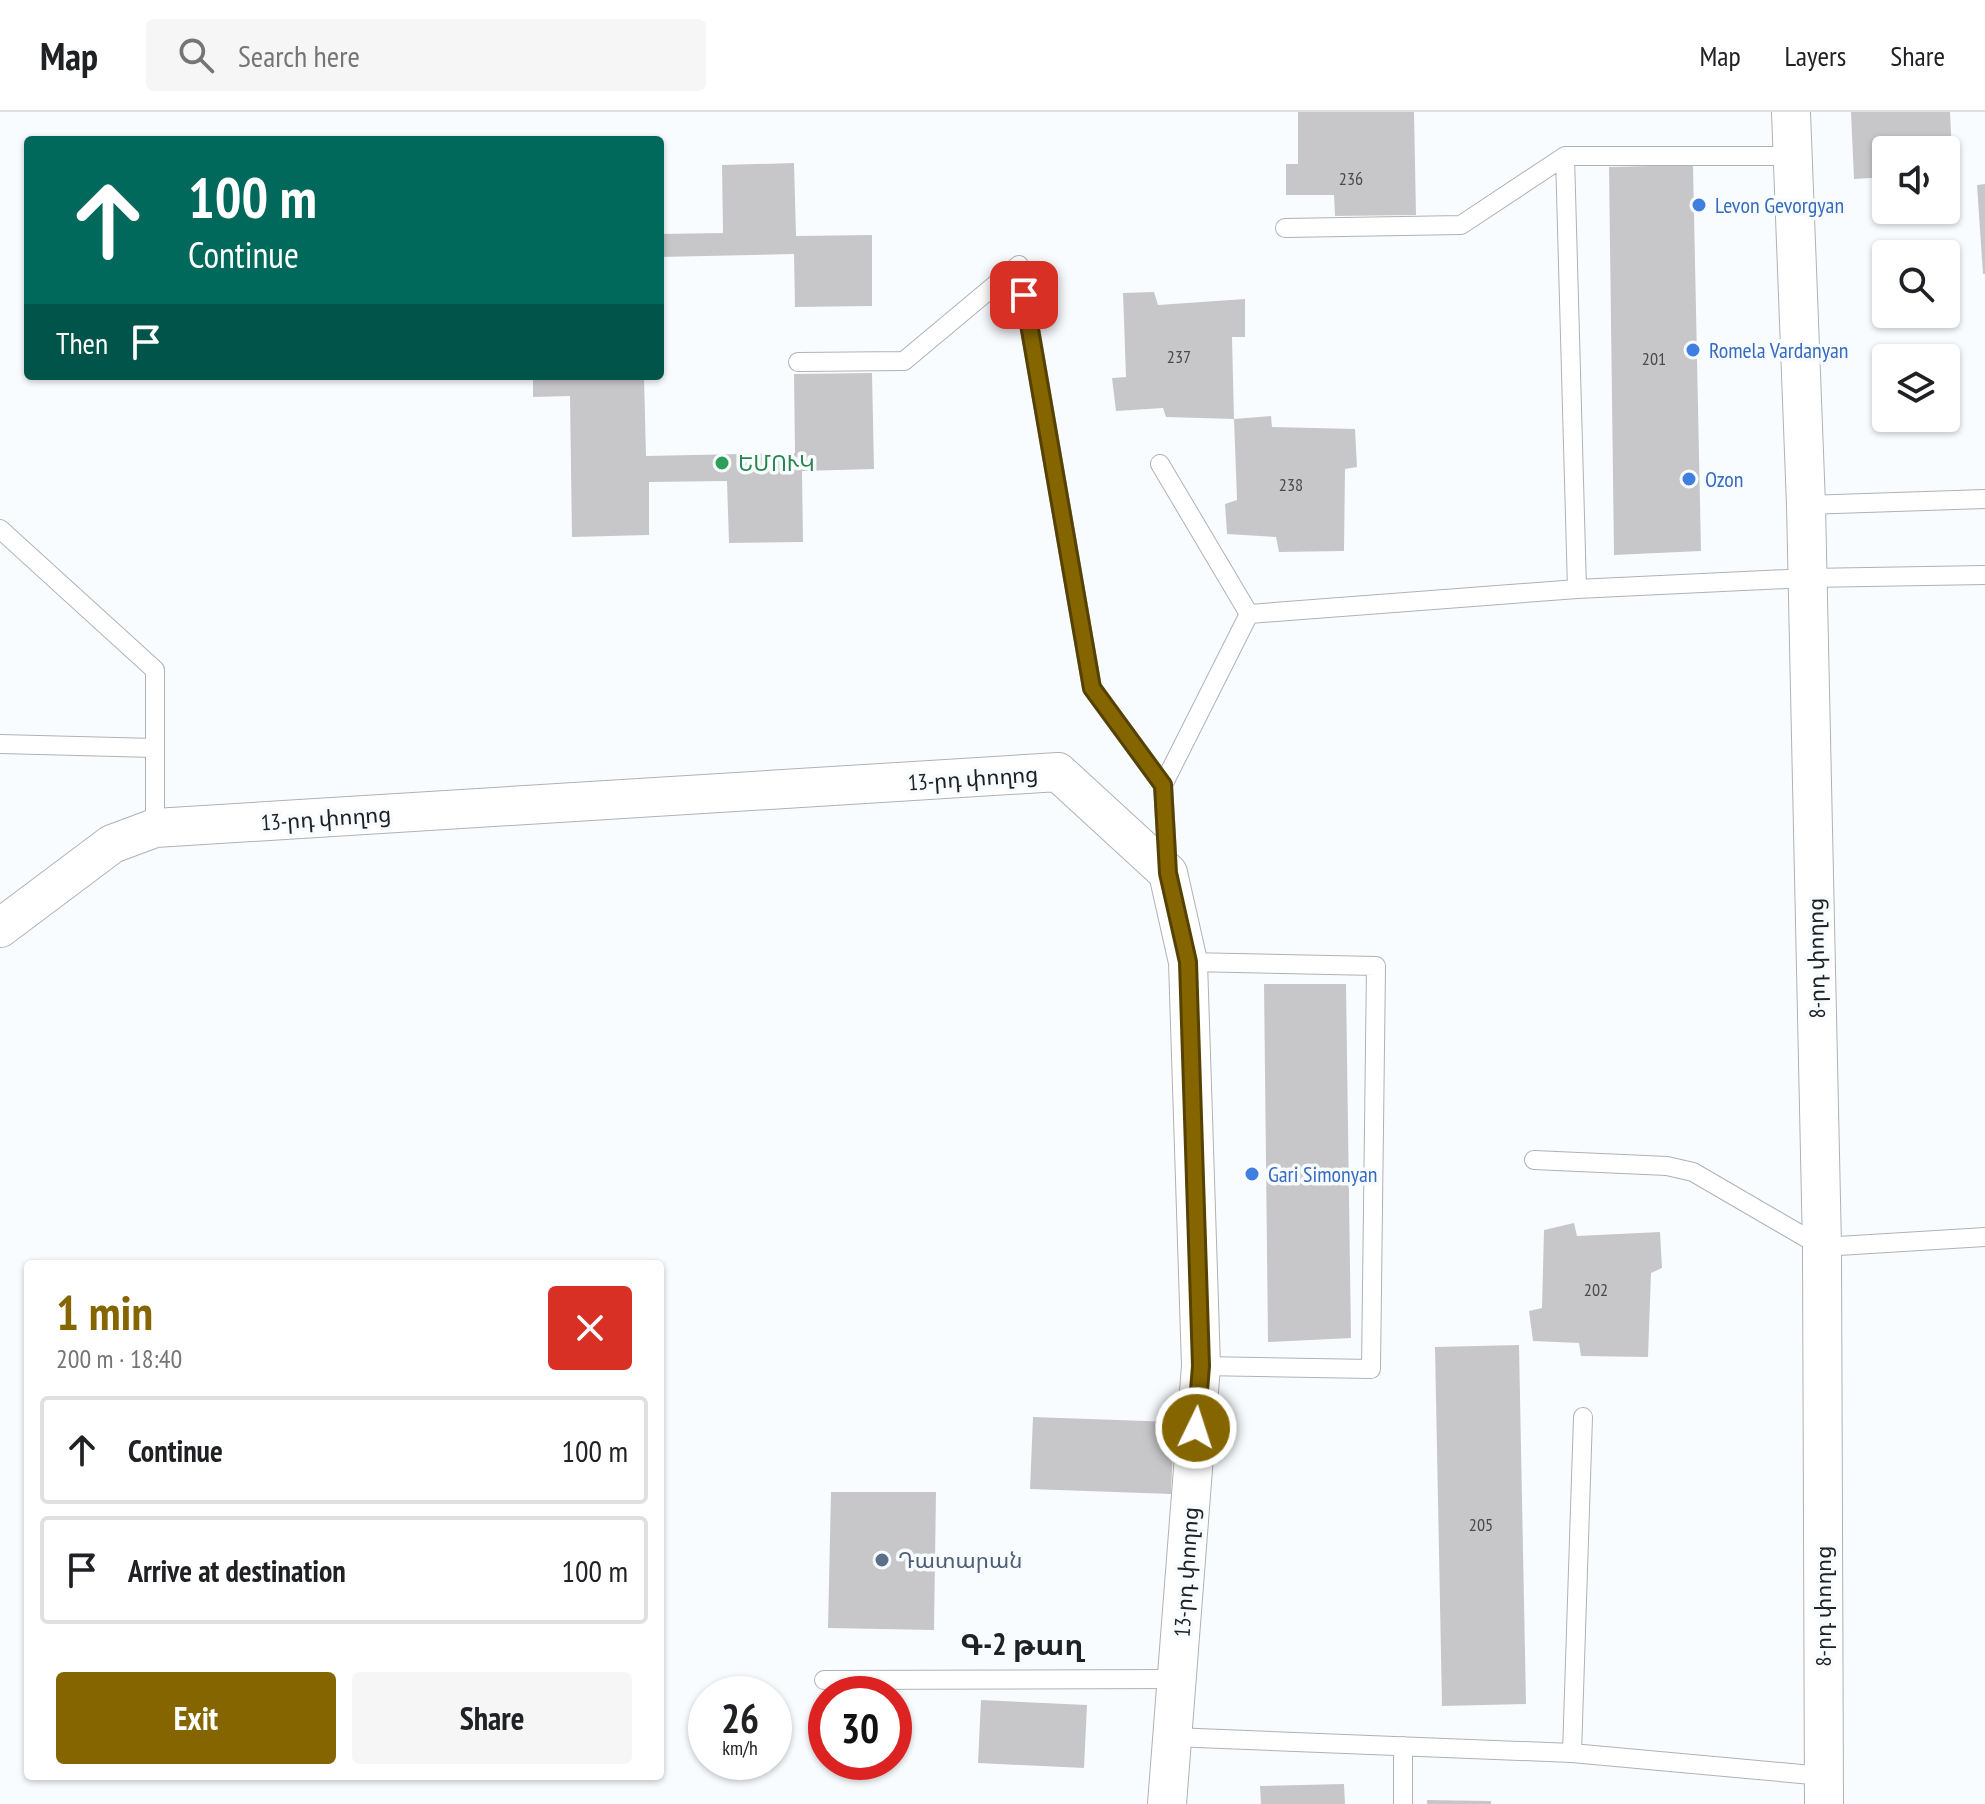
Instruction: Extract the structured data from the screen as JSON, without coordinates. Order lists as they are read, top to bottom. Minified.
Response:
{"streets":{"street":["13-րդ փողոց","8-րդ փողոց"]},"districts":["Գ-2 թաղ"],"places":["Levon Gevorgyan","Romela Vardanyan","ԵՄՈՒԿ","Ozon","Gari Simonyan","Դատարան"],"house_numbers":["236","237","201","238","202","205"],"page":{"header":"Map","search":"Search here","nav":["Map","Layers","Share"],"turn":["100 m","Continue"],"then":"Then","heading":["1 min","200 m · 18:40"],"list":[{"name":"Continue","value":"100 m"},{"name":"Arrive at destination","value":"100 m"}],"buttons":["Exit","Share"],"speed":"26 km/h","limit":"30"}}
